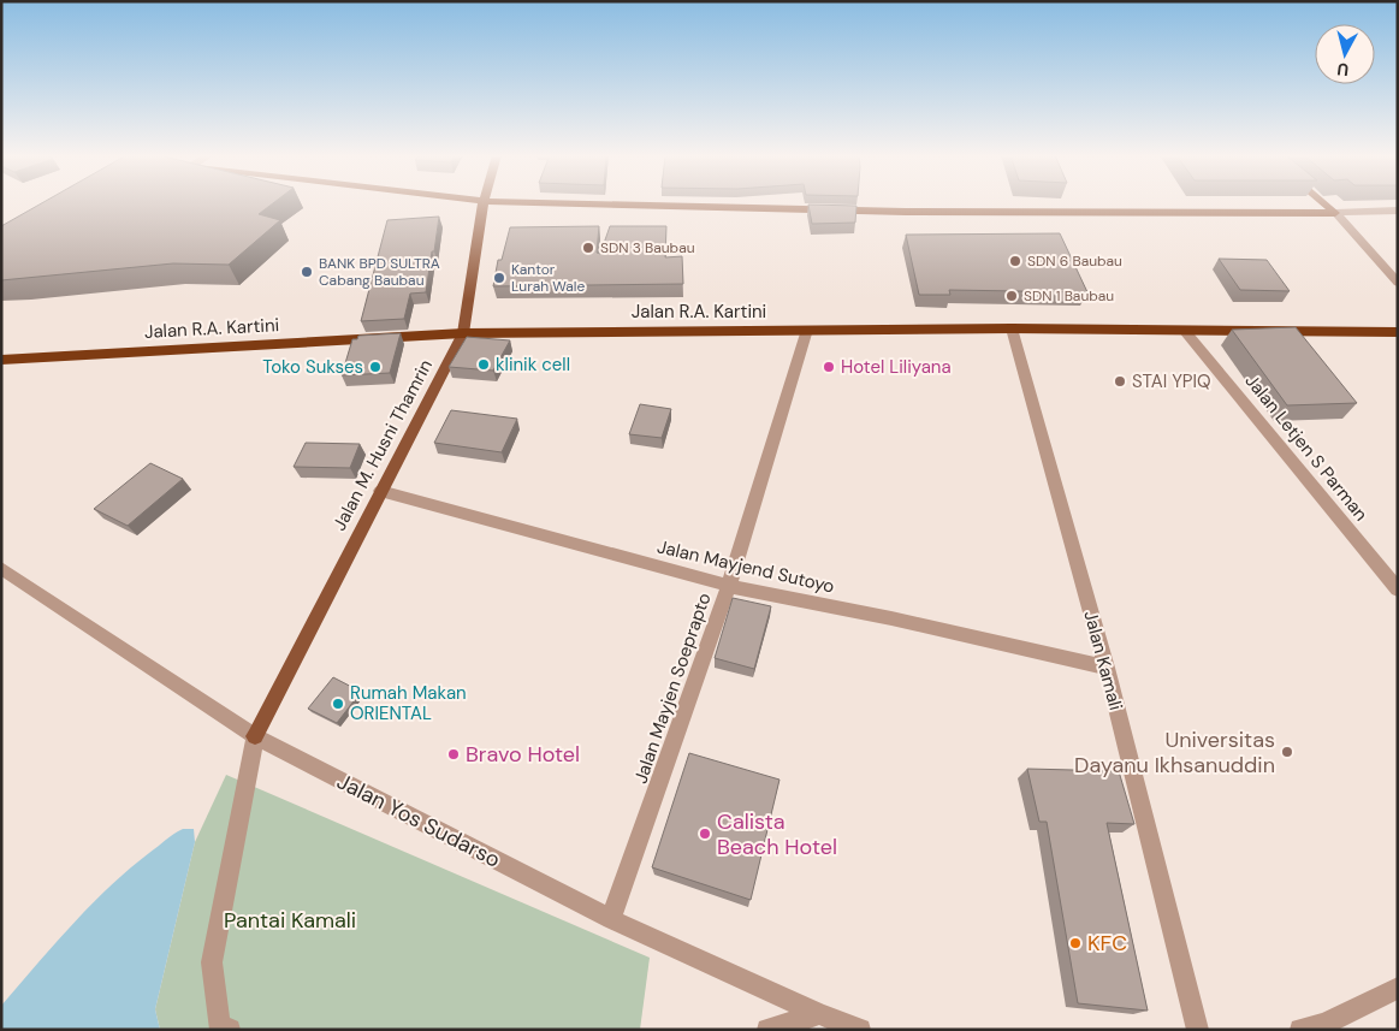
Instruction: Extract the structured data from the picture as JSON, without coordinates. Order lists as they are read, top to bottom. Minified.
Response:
{"streets":{"highway":["Jalan R.A. Kartini"],"main road":["Jalan M. Husni Thamrin"],"street":["Jalan Letjen S Parman","Jalan Mayjend Sutoyo","Jalan Kamali","Jalan Mayjen Soeprapto","Jalan Yos Sudarso"]},"crossings":[["Jalan R.A. Kartini","Jalan M. Husni Thamrin"],["Jalan R.A. Kartini","Jalan Letjen S Parman"],["Jalan R.A. Kartini","Jalan Kamali"],["Jalan R.A. Kartini","Jalan Mayjen Soeprapto"],["Jalan M. Husni Thamrin","Jalan Mayjend Sutoyo"],["Jalan M. Husni Thamrin","Jalan Yos Sudarso"],["Jalan Mayjend Sutoyo","Jalan Kamali"],["Jalan Mayjend Sutoyo","Jalan Mayjen Soeprapto"],["Jalan Mayjen Soeprapto","Jalan Yos Sudarso"]],"parks":["Pantai Kamali"],"places":["SDN 3 Baubau","SDN 6 Baubau","BANK BPD SULTRA Cabang Baubau","Kantor Lurah Wale","SDN 1 Baubau","klinik cell","Toko Sukses","Hotel Liliyana","STAI YPIQ","Rumah Makan ORIENTAL","Universitas Dayanu Ikhsanuddin","Bravo Hotel","Calista Beach Hotel","KFC"],"north":"bottom"}
